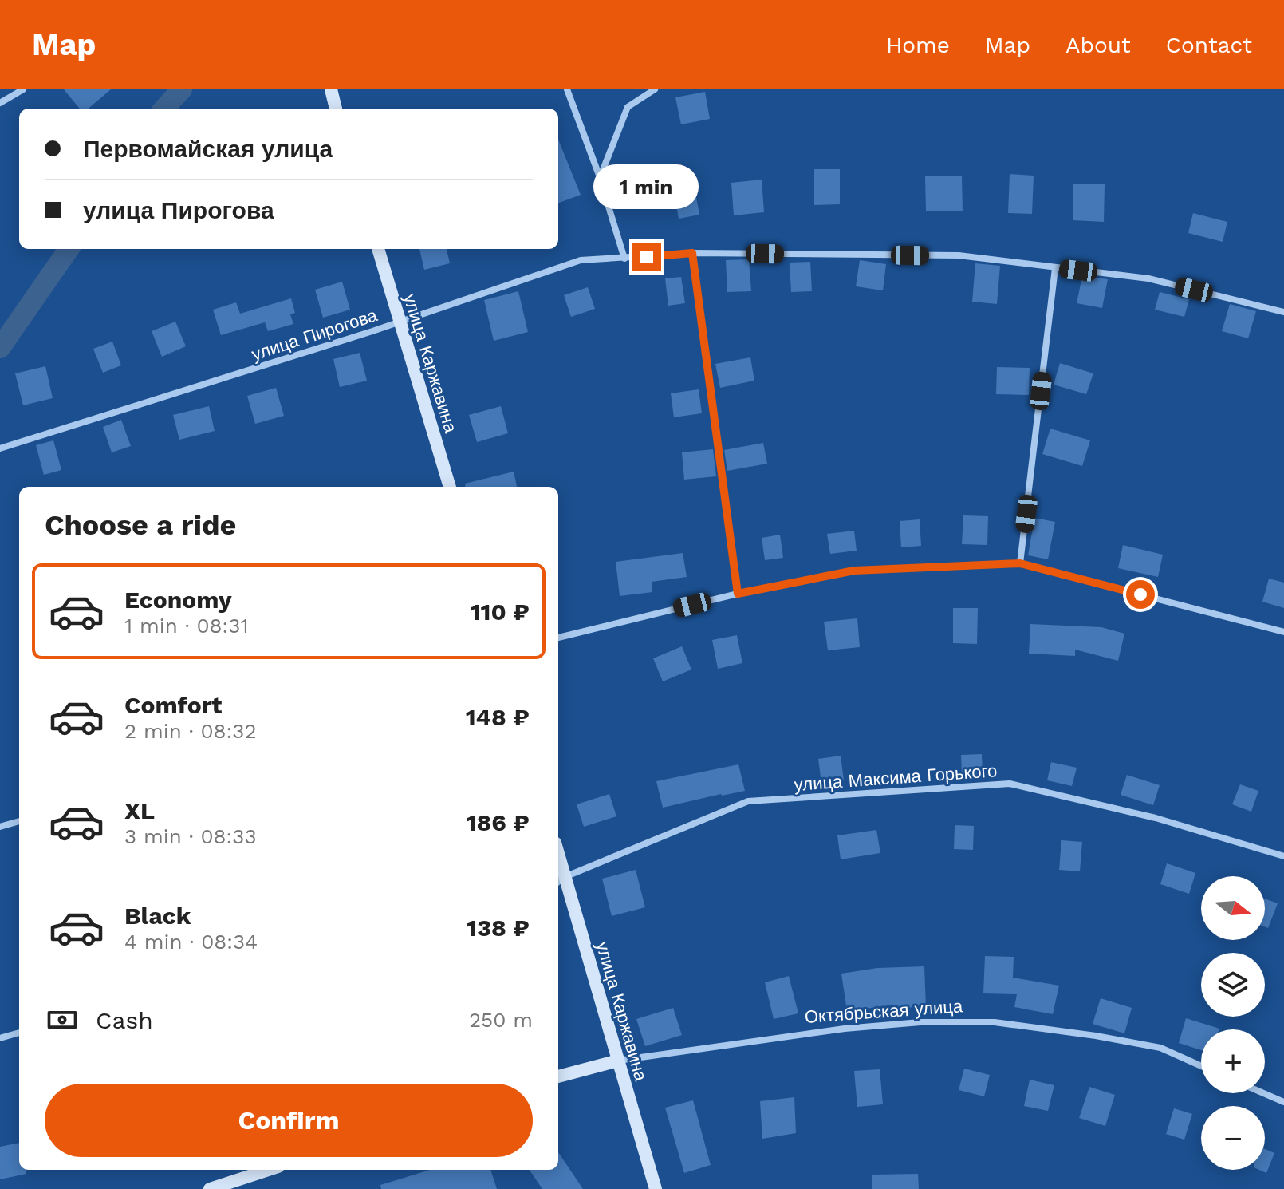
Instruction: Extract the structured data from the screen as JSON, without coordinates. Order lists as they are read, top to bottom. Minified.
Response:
{"streets":{"street":["улица Пирогова","улица Каржавина","улица Максима Горького","Октябрьская улица"]},"crossings":[["улица Пирогова","улица Каржавина"],["улица Каржавина","улица Максима Горького"],["улица Каржавина","Октябрьская улица"]],"north":"right","page":{"header":"Map","nav":["Home","Map","About","Contact"],"banner":["Первомайская улица","улица Пирогова"],"bubble":"1 min","heading":"Choose a ride","list":[{"name":"Economy","note":"1 min · 08:31","value":"110 ₽"},{"name":"Comfort","note":"2 min · 08:32","value":"148 ₽"},{"name":"XL","note":"3 min · 08:33","value":"186 ₽"},{"name":"Black","note":"4 min · 08:34","value":"138 ₽"}],"map_buttons":["+","−"],"pay":["Cash","250 m"],"buttons":"Confirm"}}
